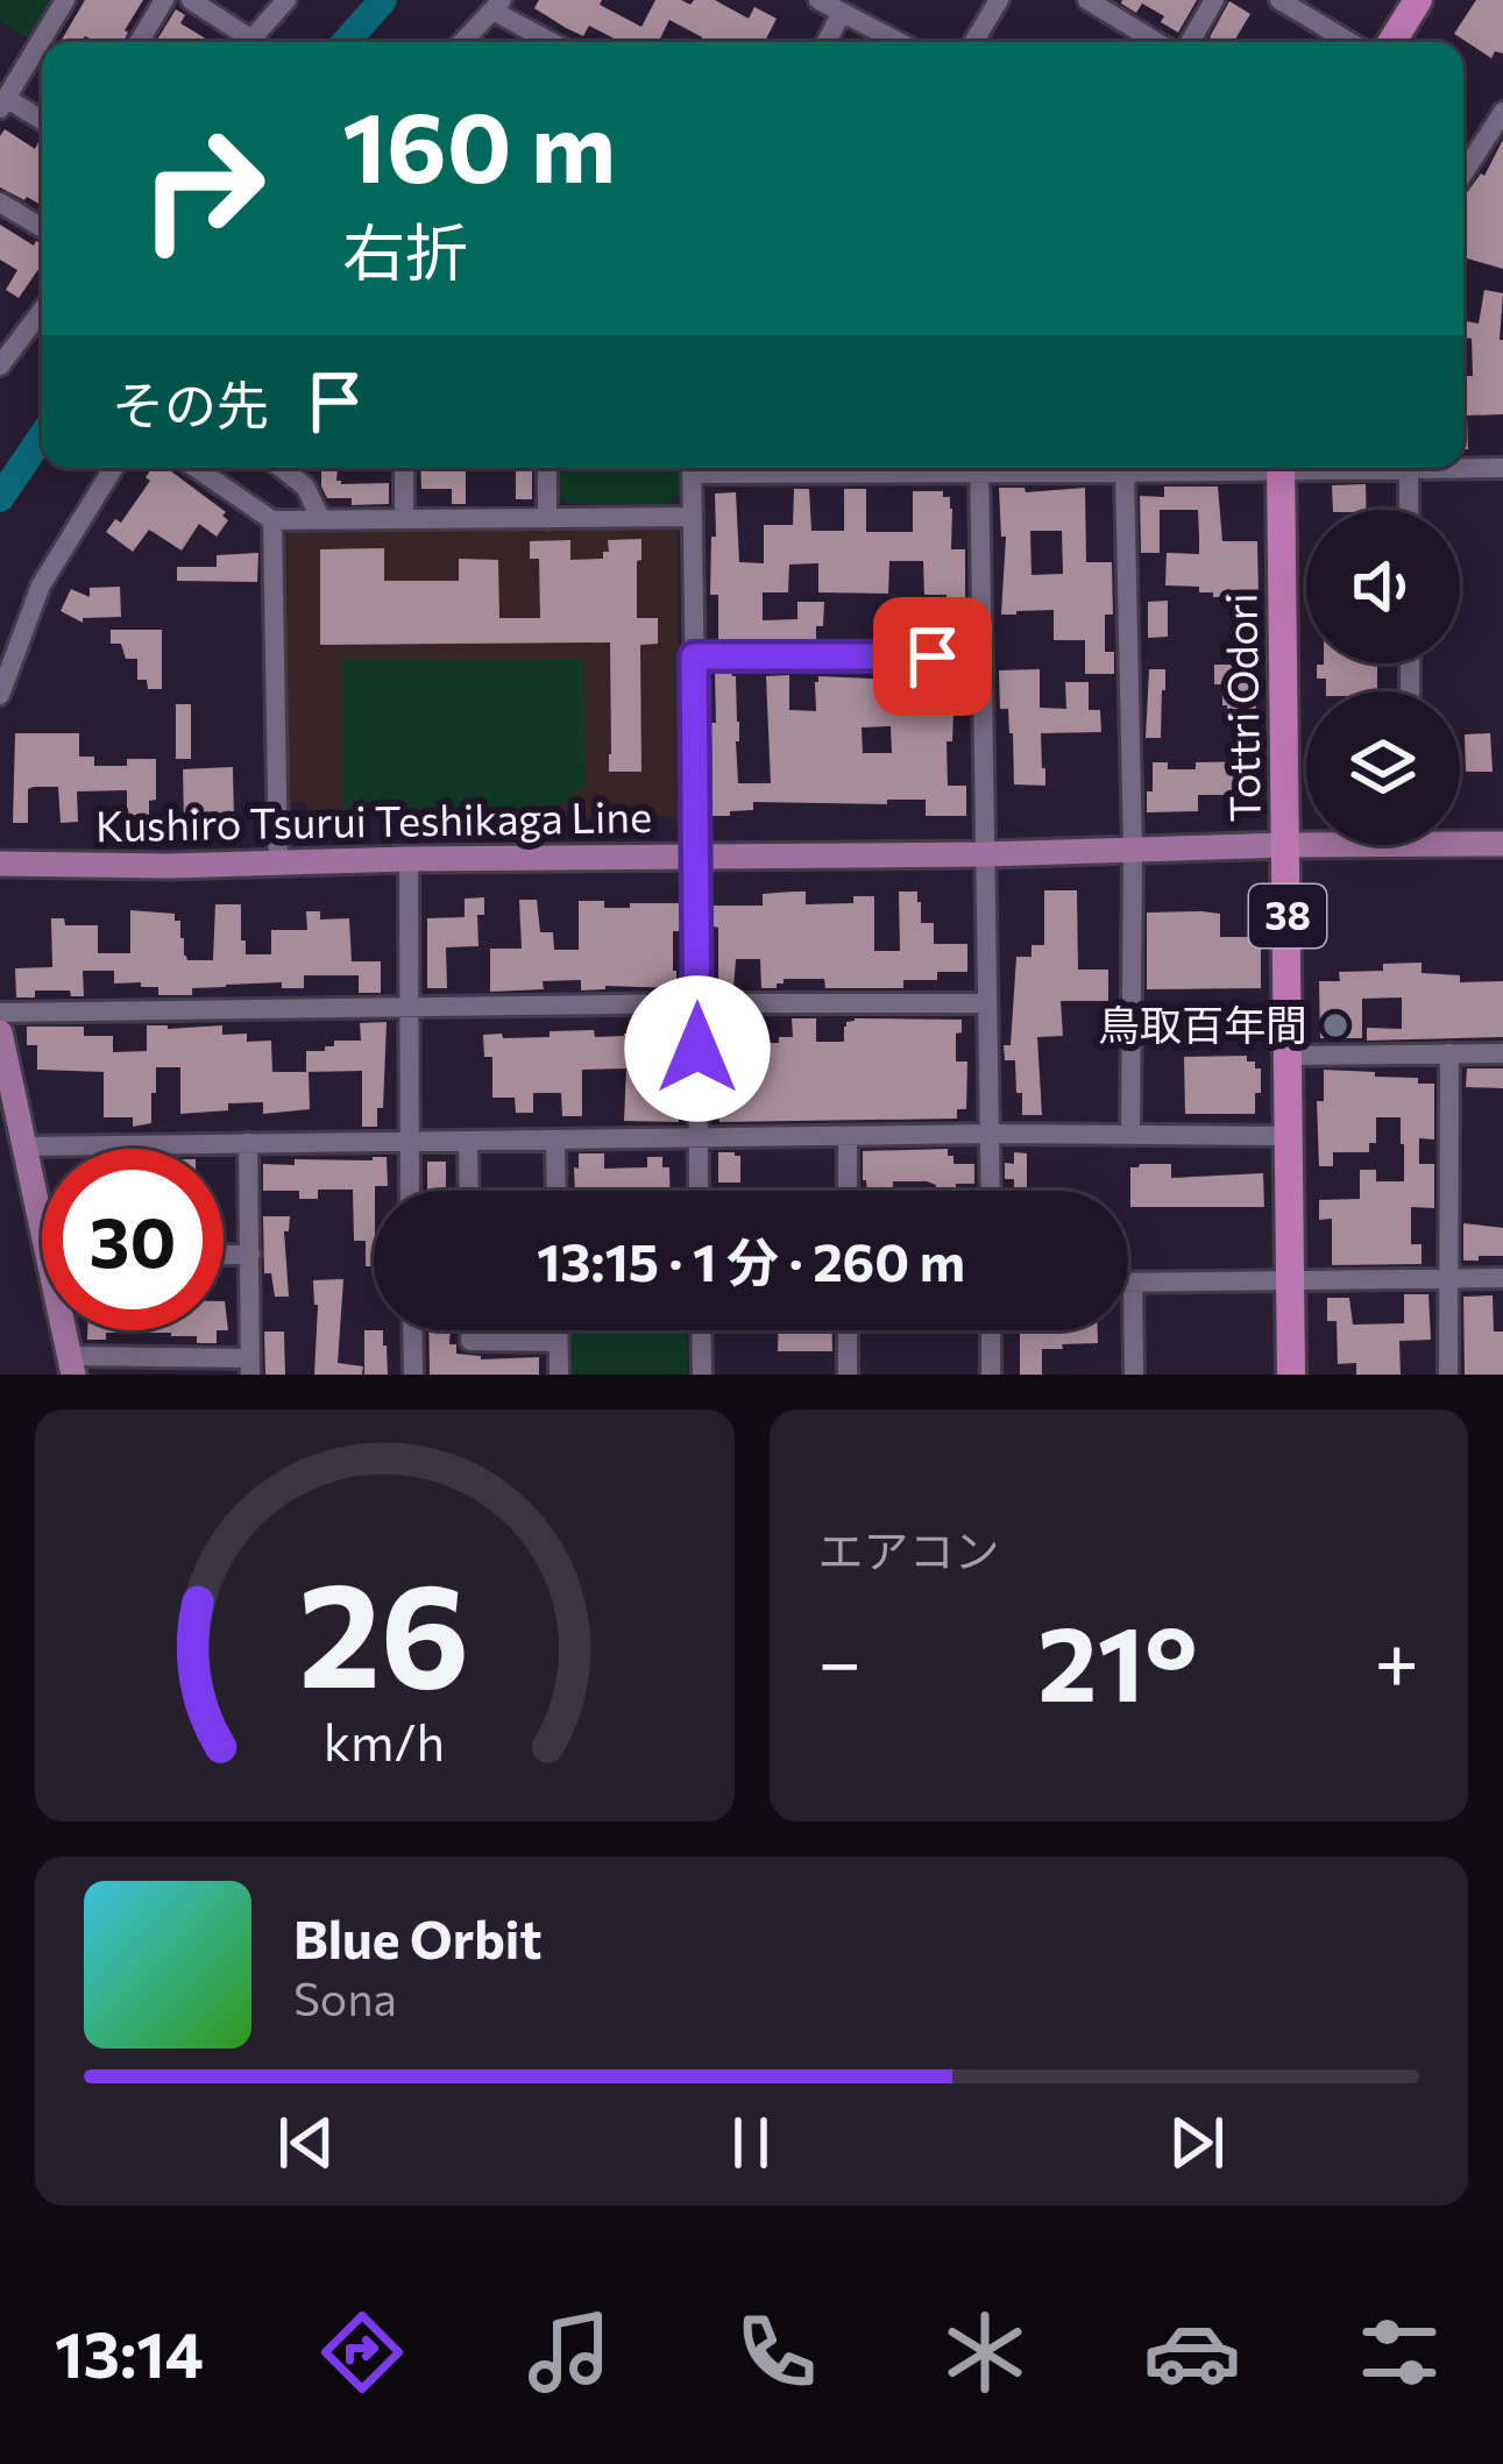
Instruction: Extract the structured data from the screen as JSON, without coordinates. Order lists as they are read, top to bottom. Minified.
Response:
{"streets":{"highway":["Tottri Odori","38"],"main road":["Kushiro Tsurui Teshikaga Line"]},"crossings":[["Tottri Odori","Kushiro Tsurui Teshikaga Line"]],"places":["鳥取百年間"],"page":{"turn":["160 m","右折"],"then":"その先","limit":"30","trip":"13:15 · 1 分 · 260 m","tile":"エアコン","heat":["−","21°","+"],"song":["Blue Orbit","Sona"],"tabs":"13:14","gauge":["26","km/h"]}}
